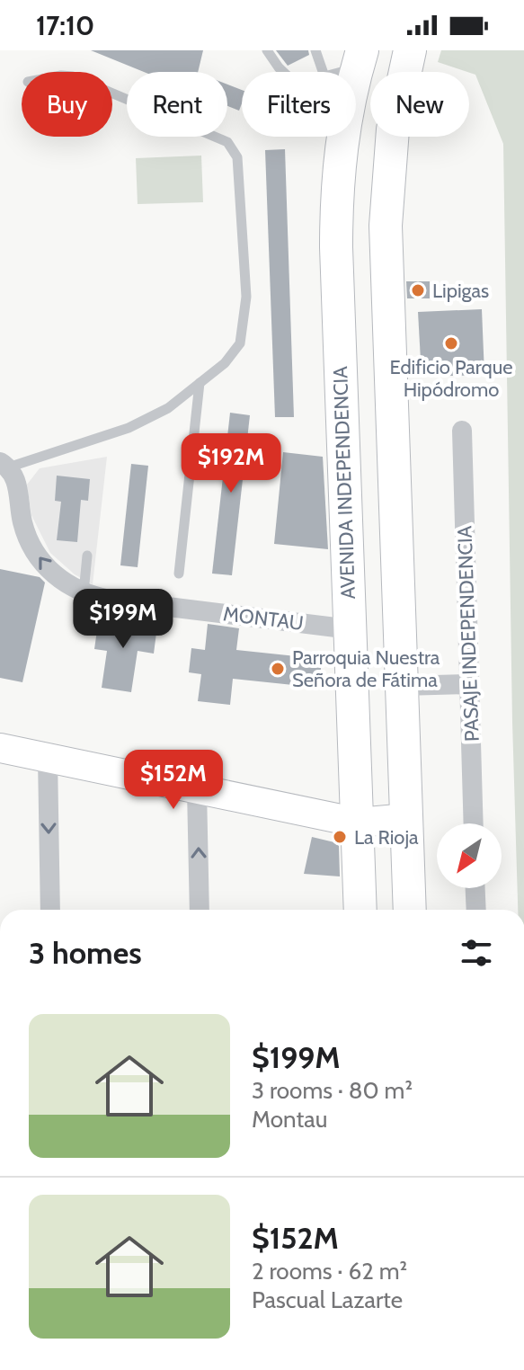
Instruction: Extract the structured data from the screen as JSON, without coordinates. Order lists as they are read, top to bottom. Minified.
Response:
{"streets":{"main road":["AVENIDA INDEPENDENCIA"],"street":["MONTAU","PASAJE INDEPENDENCIA"]},"crossings":[["AVENIDA INDEPENDENCIA","MONTAU"]],"one_way":["MONTAU"],"places":["Lipigas","Edificio Parque Hipódromo","Parroquia Nuestra Señora de Fátima","La Rioja"],"north":"bottom left","page":{"status":"17:10","chip":["Buy","Rent","Filters","New"],"price":["$192M","$199M","$152M"],"heading":"3 homes","list":[{"name":"$199M","note":"3 rooms · 80 m² · Montau"},{"name":"$152M","note":"2 rooms · 62 m² · Pascual Lazarte"}]}}
